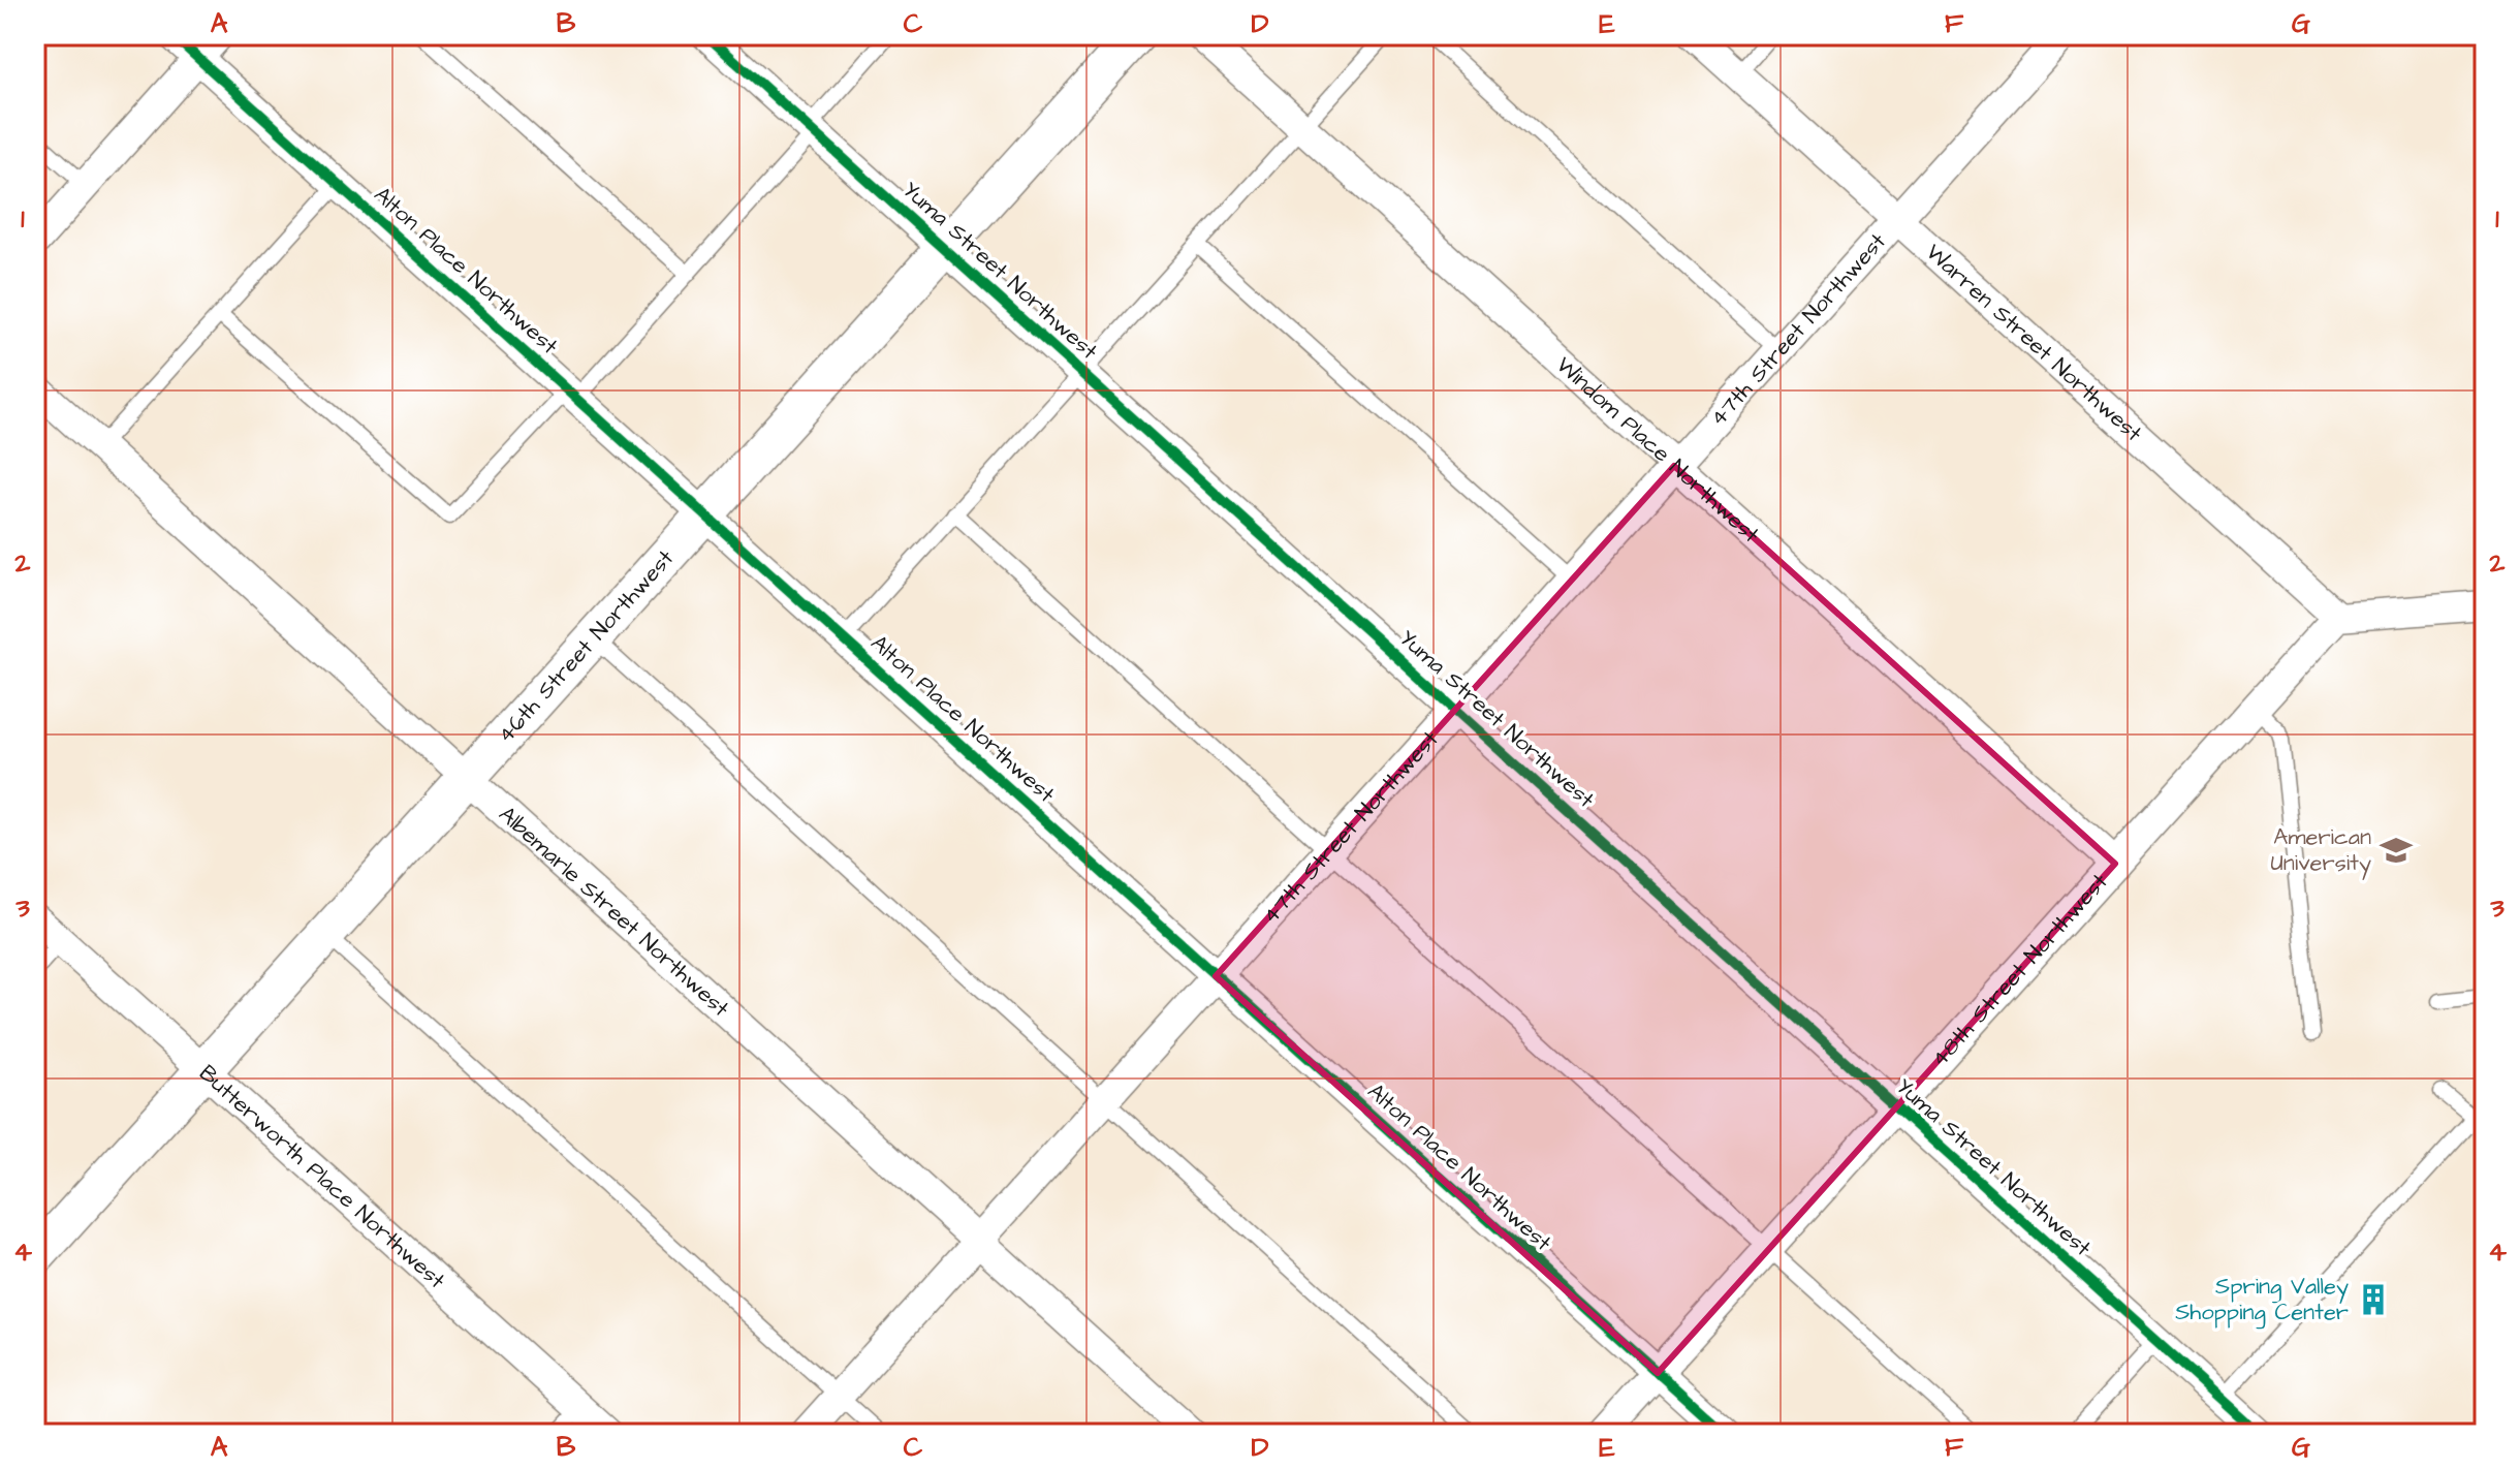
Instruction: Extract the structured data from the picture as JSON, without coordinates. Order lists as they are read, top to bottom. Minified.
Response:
{"streets":{"street":["Alton Place Northwest","Yuma Street Northwest","47th Street Northwest","Warren Street Northwest","Windom Place Northwest","46th Street Northwest","Albemarle Street Northwest","48th Street Northwest","Butterworth Place Northwest"]},"crossings":[["Alton Place Northwest","47th Street Northwest"],["Alton Place Northwest","46th Street Northwest"],["Alton Place Northwest","48th Street Northwest"],["Yuma Street Northwest","47th Street Northwest"],["Yuma Street Northwest","46th Street Northwest"],["Yuma Street Northwest","48th Street Northwest"],["47th Street Northwest","Warren Street Northwest"],["47th Street Northwest","Windom Place Northwest"],["47th Street Northwest","Albemarle Street Northwest"],["Warren Street Northwest","48th Street Northwest"],["Windom Place Northwest","48th Street Northwest"],["46th Street Northwest","Albemarle Street Northwest"],["46th Street Northwest","Butterworth Place Northwest"]],"places":{"school or university":["American University"],"building":["Spring Valley Shopping Center"]},"grid":{"columns":["A","B","C","D","E","F","G"],"rows":["1","2","3","4"]}}
